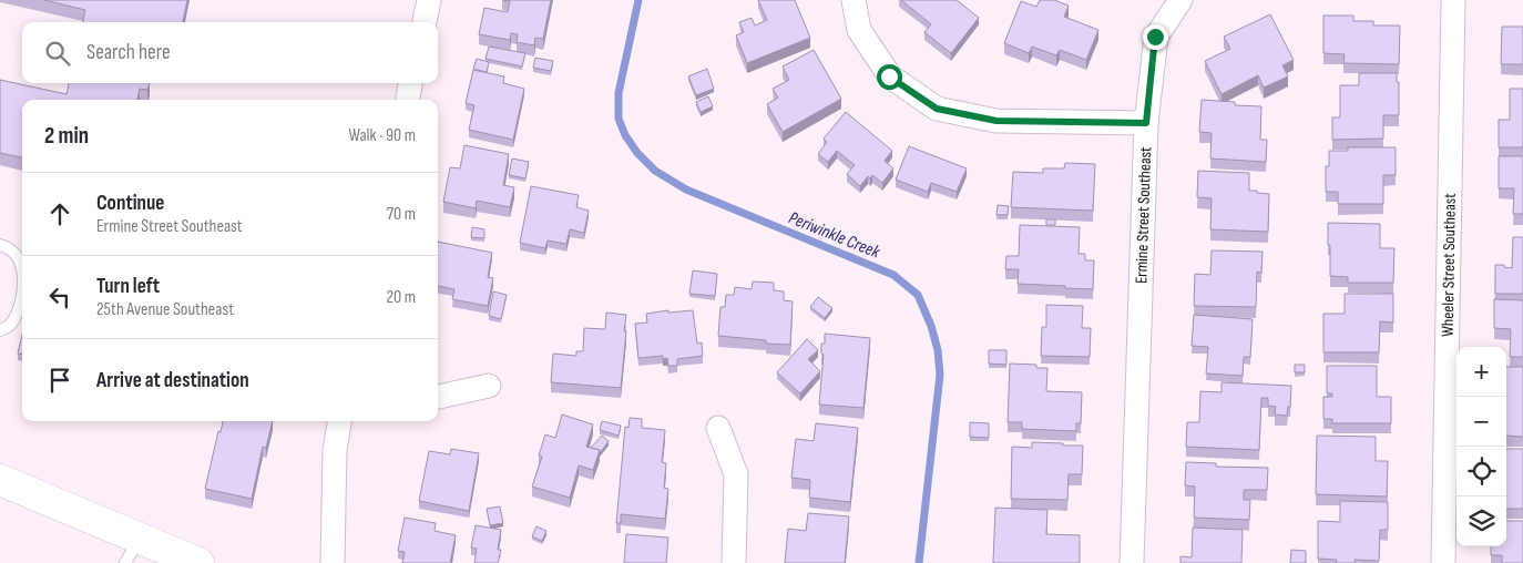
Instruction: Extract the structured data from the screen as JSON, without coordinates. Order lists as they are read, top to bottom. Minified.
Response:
{"streets":{"street":["Ermine Street Southeast","Wheeler Street Southeast"]},"water":["Periwinkle Creek"],"page":{"search":"Search here","heading":["2 min","Walk · 90 m"],"list":[["Continue","Ermine Street Southeast","70 m"],["Turn left","25th Avenue Southeast","20 m"],"Arrive at destination"],"map_buttons":["+","−"]}}
